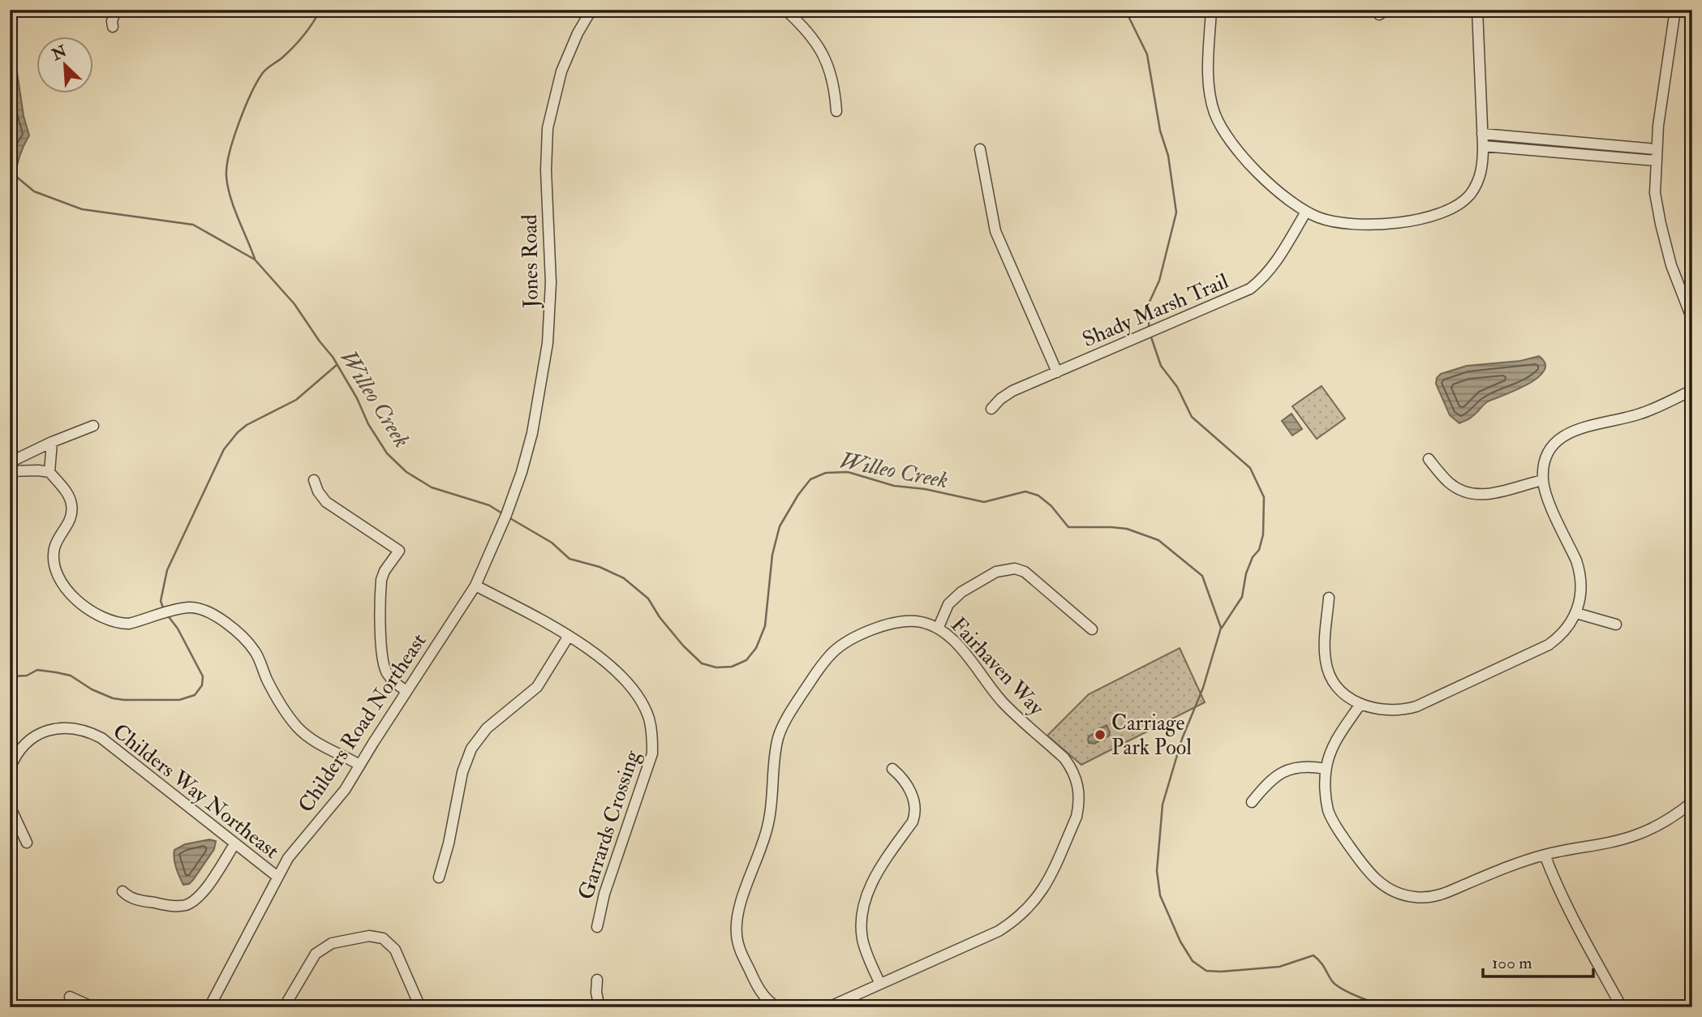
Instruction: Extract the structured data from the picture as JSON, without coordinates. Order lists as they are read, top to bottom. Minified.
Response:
{"streets":{"street":["Jones Road","Shady Marsh Trail","Fairhaven Way","Childers Road Northeast","Childers Way Northeast","Garrards Crossing"]},"crossings":[["Jones Road","Childers Road Northeast"],["Childers Road Northeast","Childers Way Northeast"],["Childers Road Northeast","Garrards Crossing"]],"water":["Willeo Creek"],"places":["Carriage Park Pool"],"scale_bar":"100 m","north":"top left"}
